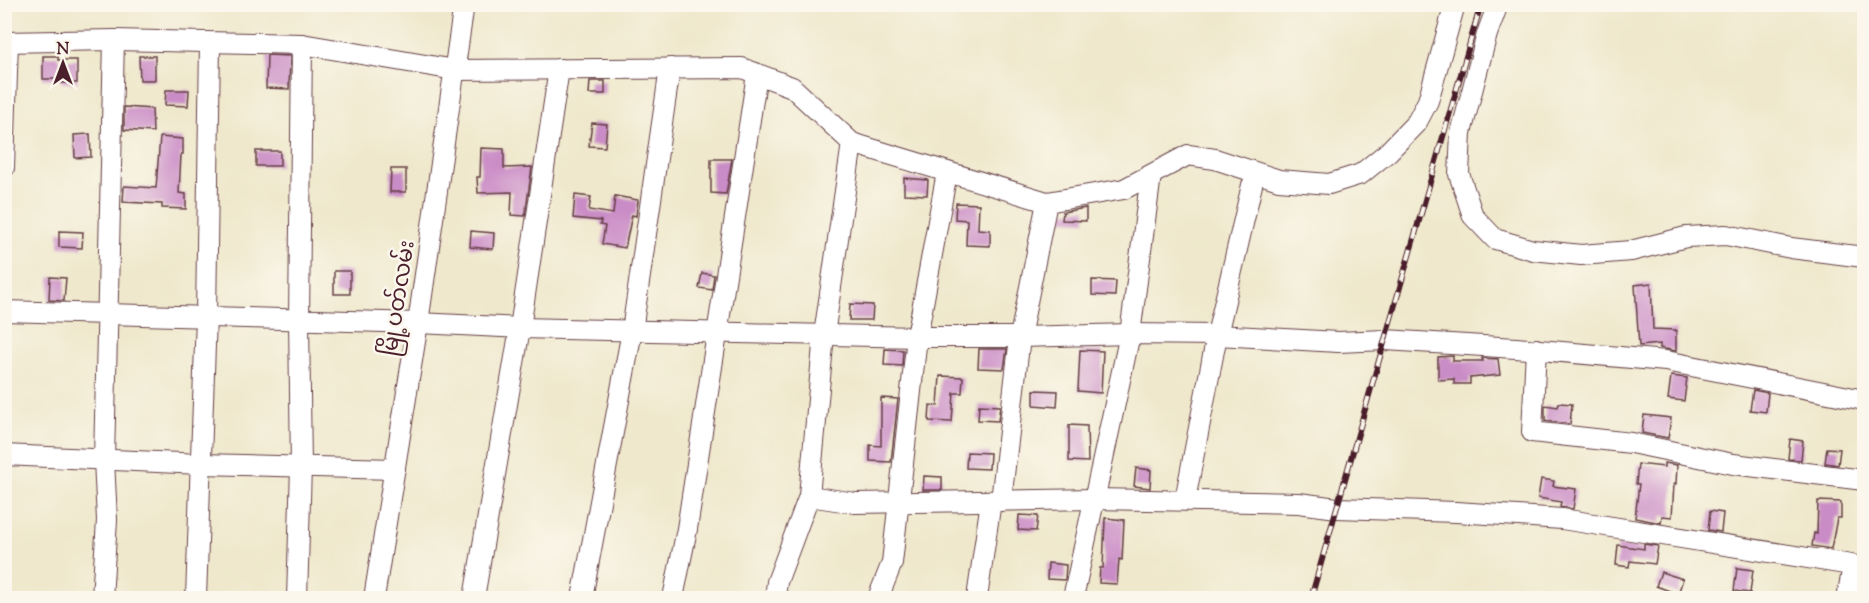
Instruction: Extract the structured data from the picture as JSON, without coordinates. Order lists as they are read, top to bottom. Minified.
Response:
{"streets":{"street":["မြို့ပတ်လမ်း"]},"north":"top"}
